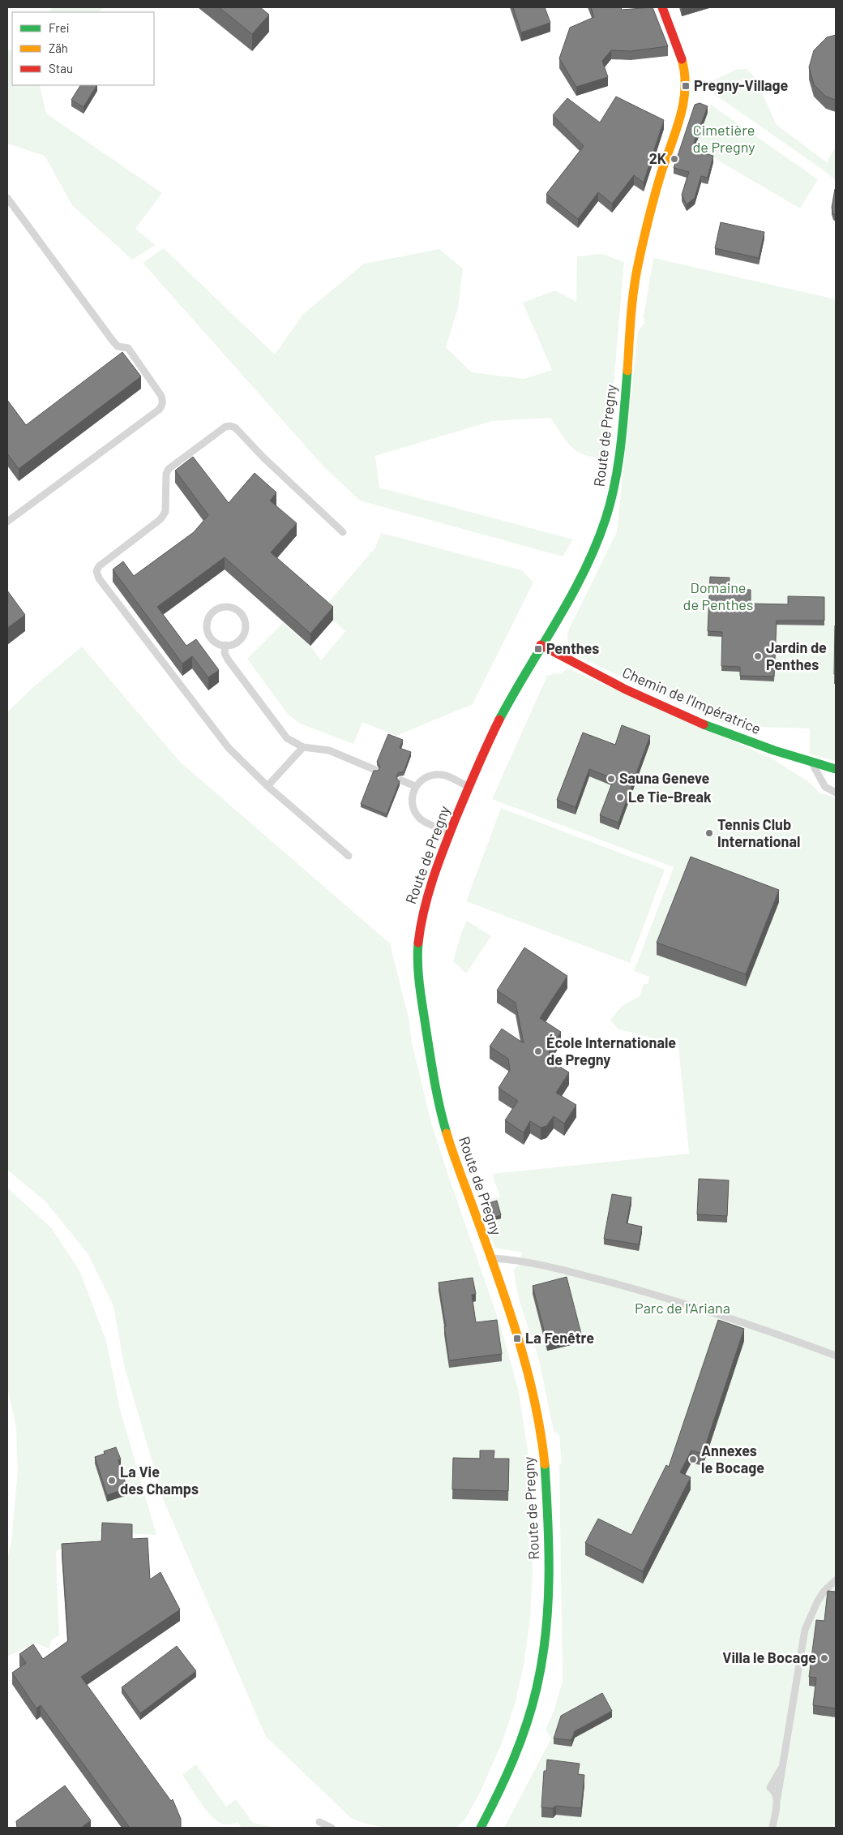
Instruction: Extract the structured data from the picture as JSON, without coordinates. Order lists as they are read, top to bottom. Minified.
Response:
{"streets":{"street":["Route de Pregny","Chemin de l'Impératrice"]},"crossings":[["Route de Pregny","Chemin de l'Impératrice"]],"parks":["Cimetière de Pregny","Domaine de Penthes","Parc de l'Ariana"],"places":{"transit":["Pregny-Village","Penthes","La Fenêtre"],"other":["2K","Jardin de Penthes","Sauna Geneve","Le Tie-Break","Tennis Club International","École Internationale de Pregny","Annexes le Bocage","La Vie des Champs","Villa le Bocage"]},"legend":["Frei","Zäh","Stau"]}
